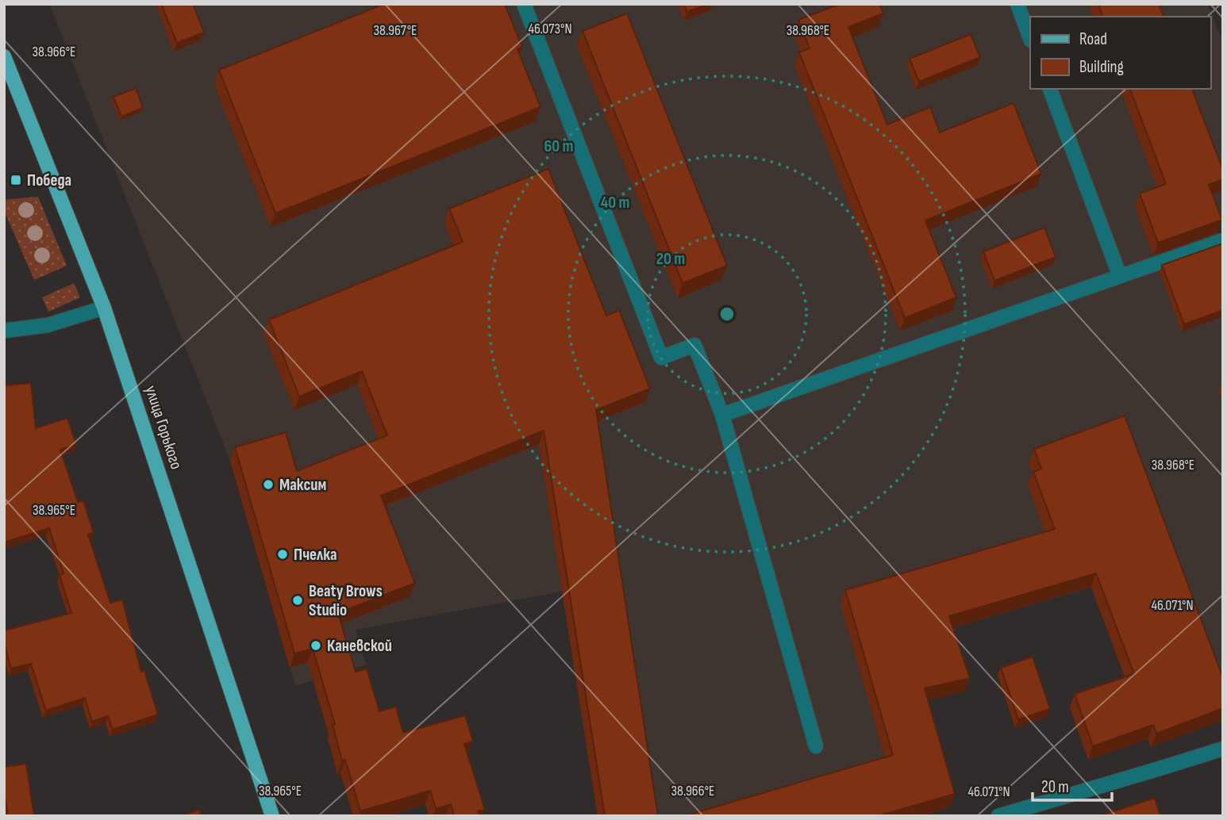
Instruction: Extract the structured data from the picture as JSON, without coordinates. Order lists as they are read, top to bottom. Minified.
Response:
{"streets":{"main road":["улица Горького"]},"places":{"transit":["Победа"],"other":["Максим","Пчелка","Beaty Brows Studio","Каневской"]},"legend":["Road","Building"],"scale_bar":"20 m","coordinates":["46.073°N","38.967°E","38.968°E","38.966°E","38.965°E","46.071°N"],"rings":["60 m","40 m","20 m"]}
